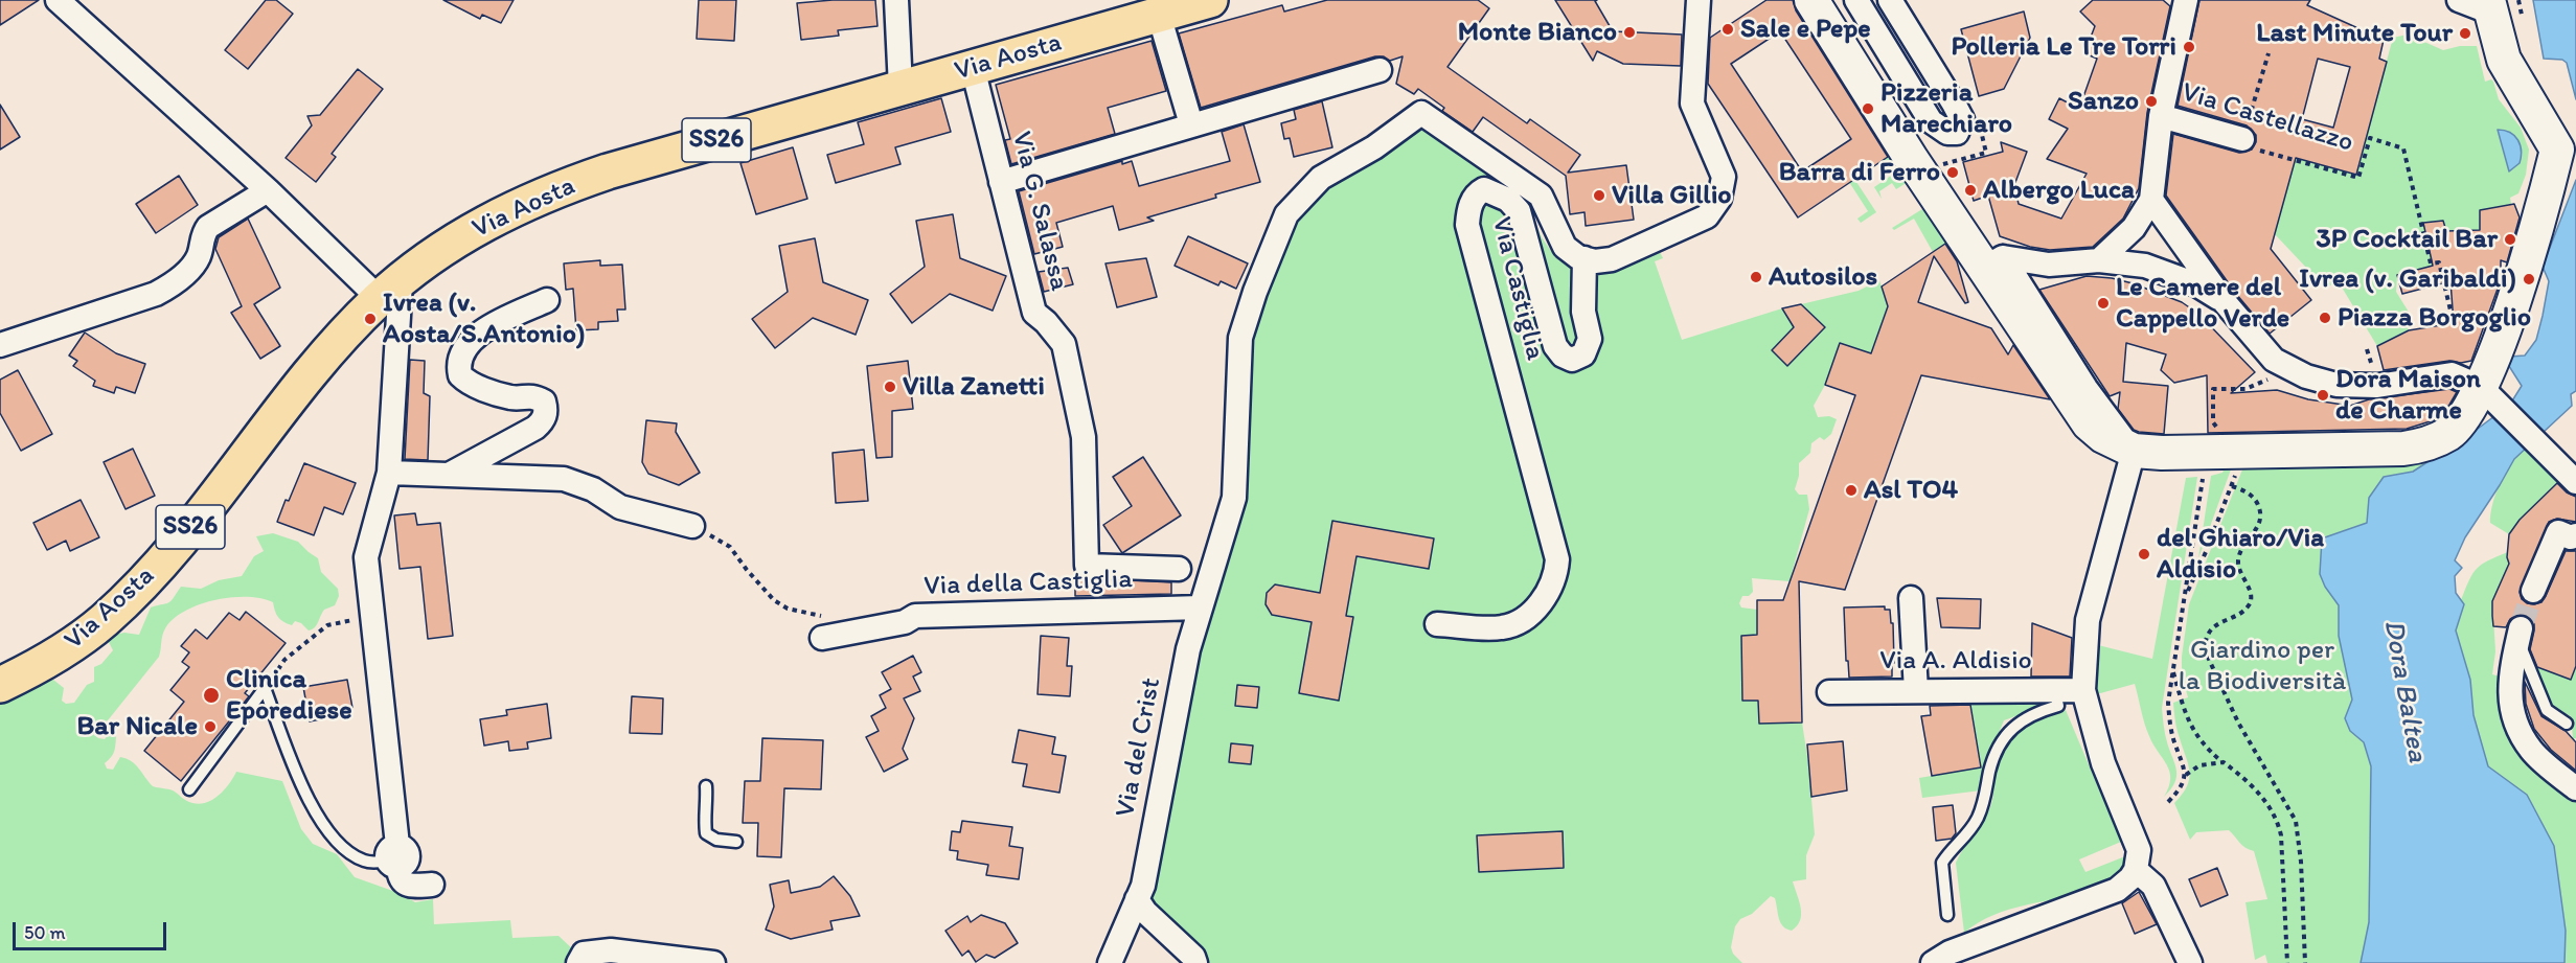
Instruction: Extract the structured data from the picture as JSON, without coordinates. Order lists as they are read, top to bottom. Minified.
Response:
{"streets":{"main road":["Via Aosta","SS26"],"street":["Via Castellazzo","Via G. Salassa","Via Castiglia","Via della Castiglia","Via A. Aldisio","Via del Crist"]},"crossings":[["Via Aosta","Via G. Salassa"],["Via Castiglia","Via della Castiglia"],["Via Castiglia","Via del Crist"],["Via della Castiglia","Via del Crist"]],"water":["Dora Baltea"],"parks":["Giardino per la Biodiversità"],"places":["Sale e Pepe","Monte Bianco","Last Minute Tour","Polleria Le Tre Torri","Sanzo","Pizzeria Marechiaro","Barra di Ferro","Albergo Luca","Villa Gillio","3P Cocktail Bar","Autosilos","Ivrea (v. Garibaldi)","Le Camere del Cappello Verde","Piazza Borgoglio","Ivrea (v. Aosta/S.Antonio)","Villa Zanetti","Dora Maison de Charme","Asl TO4","del Ghiaro/Via Aldisio","Clinica Eporediese","Bar Nicale"],"scale_bar":"50 m"}
